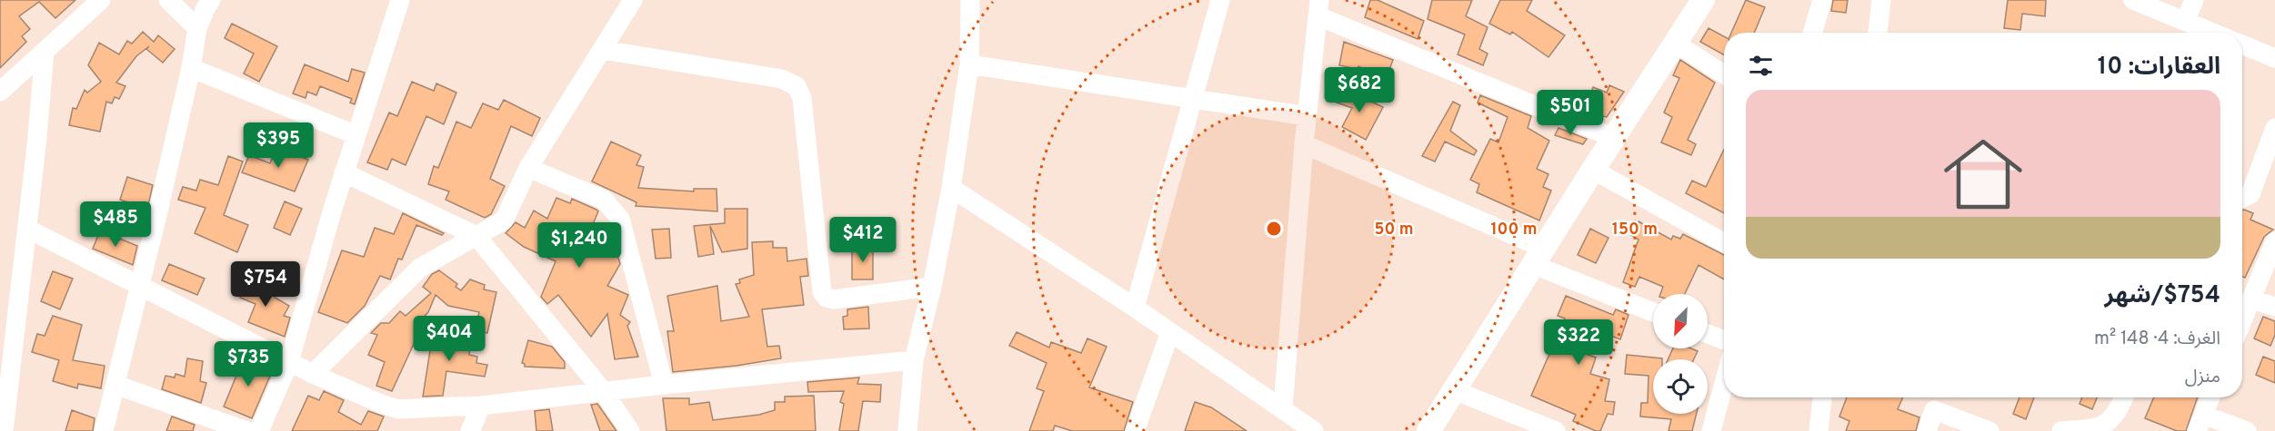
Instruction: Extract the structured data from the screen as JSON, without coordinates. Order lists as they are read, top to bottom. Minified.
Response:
{"north":"bottom left","page":{"heading":"العقارات: 10","price":["$682","$501","$395","$485","$412","$1,240","$754","$404","$322","$735"],"list":[{"name":"$754/شهر","note":"الغرف: 4 · 148 m² · منزل"}]},"rings":["50 m","100 m","150 m"]}
